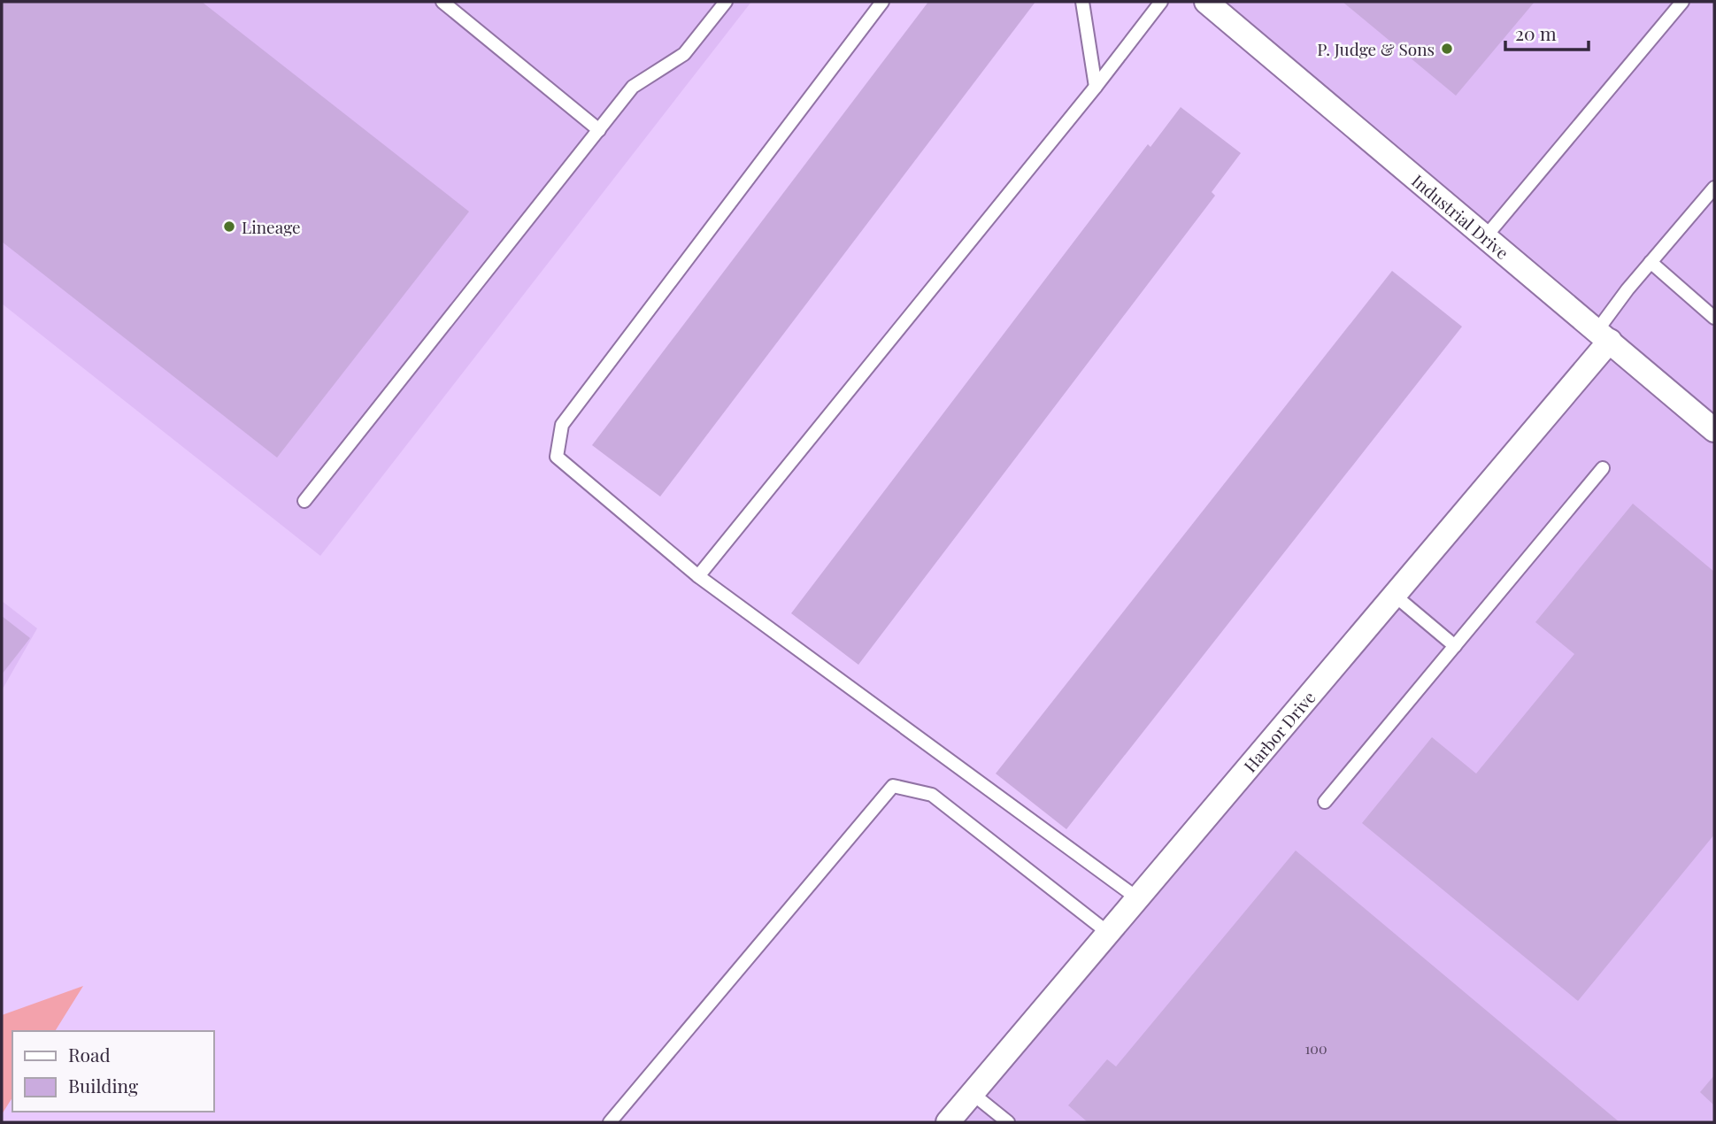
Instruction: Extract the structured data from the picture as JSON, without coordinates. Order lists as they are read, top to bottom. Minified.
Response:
{"streets":{"street":["Industrial Drive","Harbor Drive"]},"crossings":[["Industrial Drive","Harbor Drive"]],"places":["P. Judge & Sons","Lineage"],"house_numbers":["100"],"legend":["Road","Building"],"scale_bar":"20 m"}
